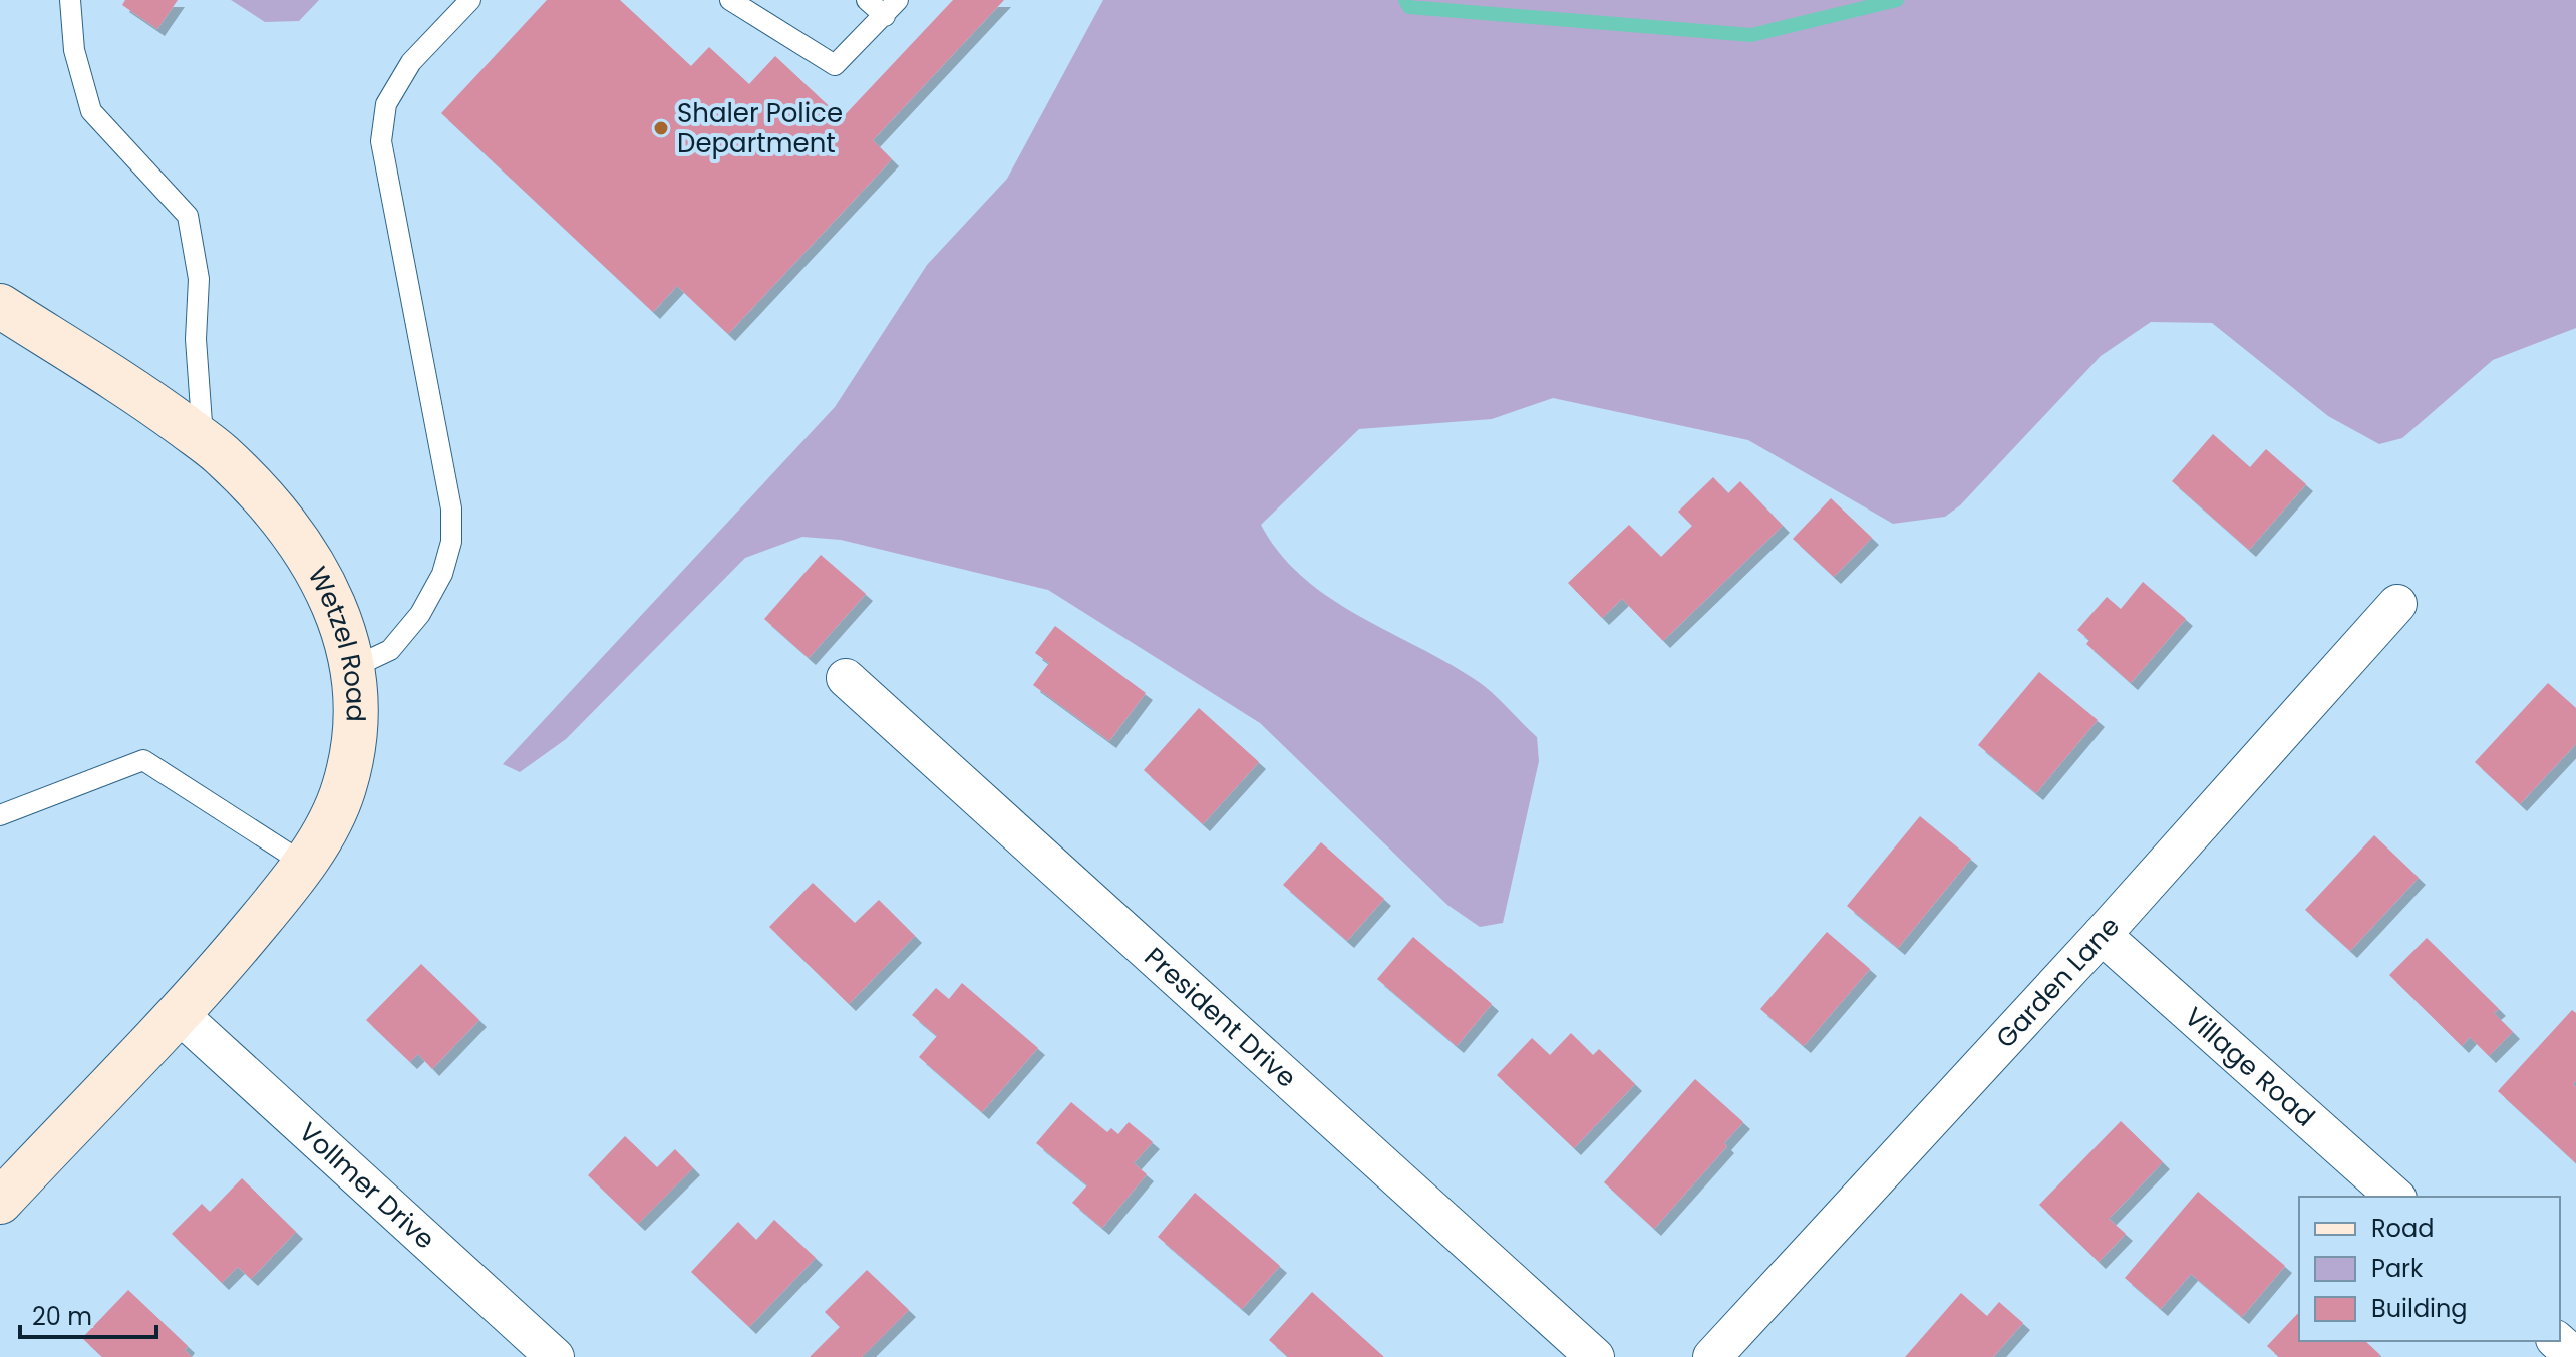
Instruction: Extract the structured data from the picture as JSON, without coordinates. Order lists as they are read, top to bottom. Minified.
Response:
{"streets":{"street":["Wetzel Road","Garden Lane","President Drive","Village Road","Vollmer Drive"]},"crossings":[["Wetzel Road","Vollmer Drive"],["Garden Lane","Village Road"]],"places":["Shaler Police Department"],"legend":["Road","Park","Building"],"scale_bar":"20 m"}
